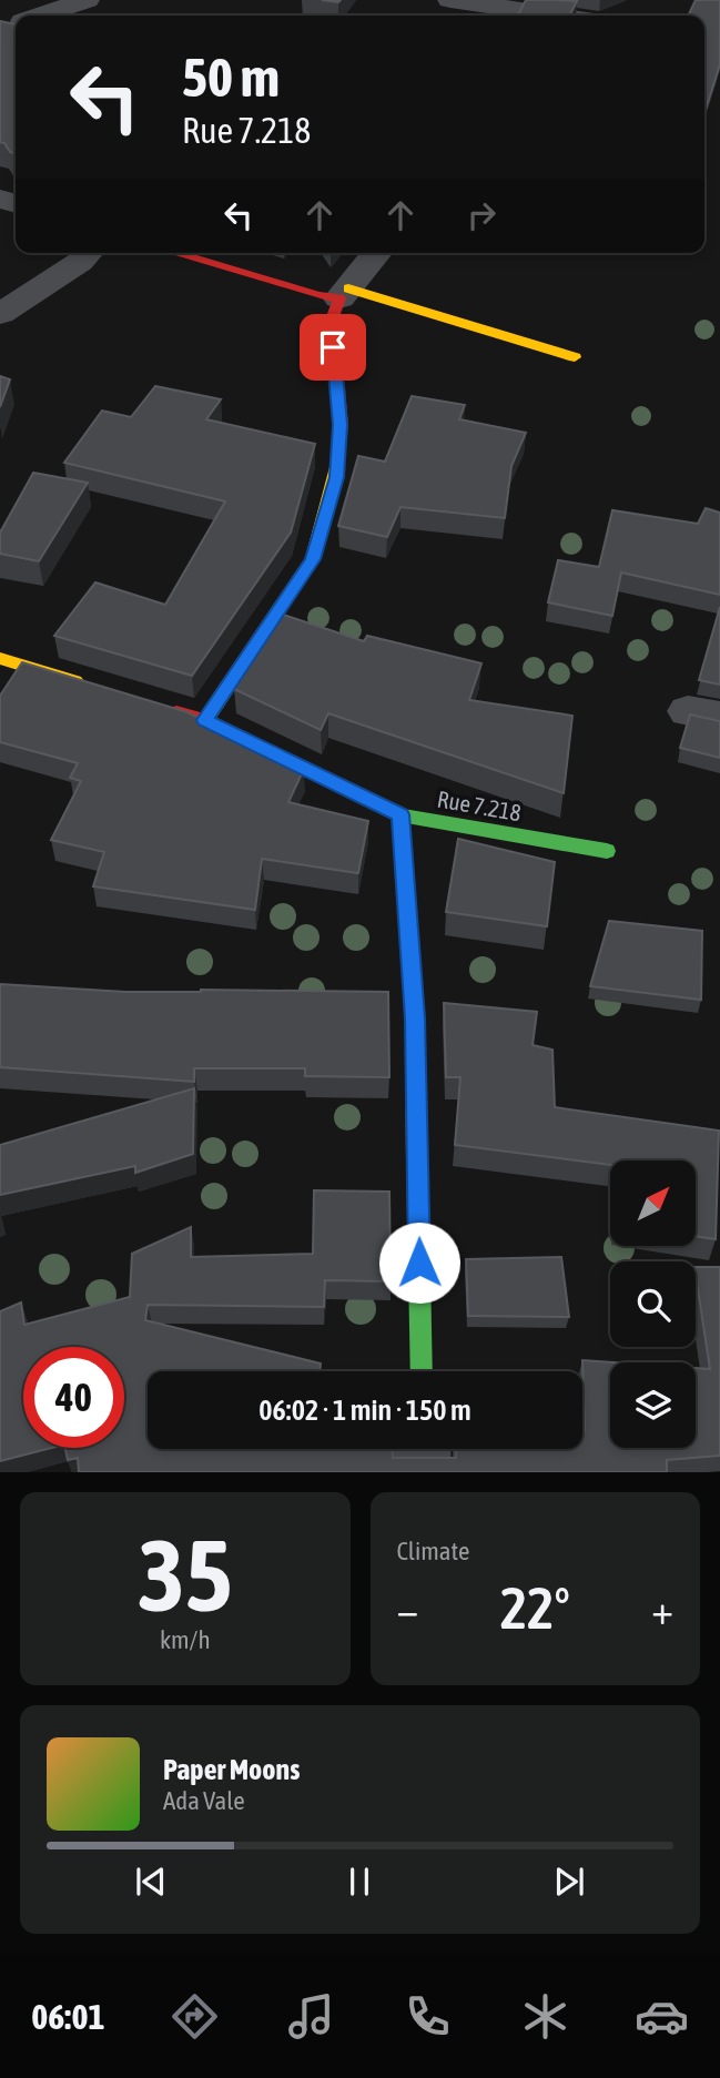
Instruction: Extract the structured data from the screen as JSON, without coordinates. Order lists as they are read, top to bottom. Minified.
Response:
{"streets":{"street":["Rue 7.218"]},"north":"top right","page":{"turn":["50 m","Rue 7.218"],"limit":"40","trip":"06:02 · 1 min · 150 m","tile":[["35","km/h"],"Climate"],"heat":["−","22°","+"],"song":["Paper Moons","Ada Vale"],"tabs":"06:01"}}
